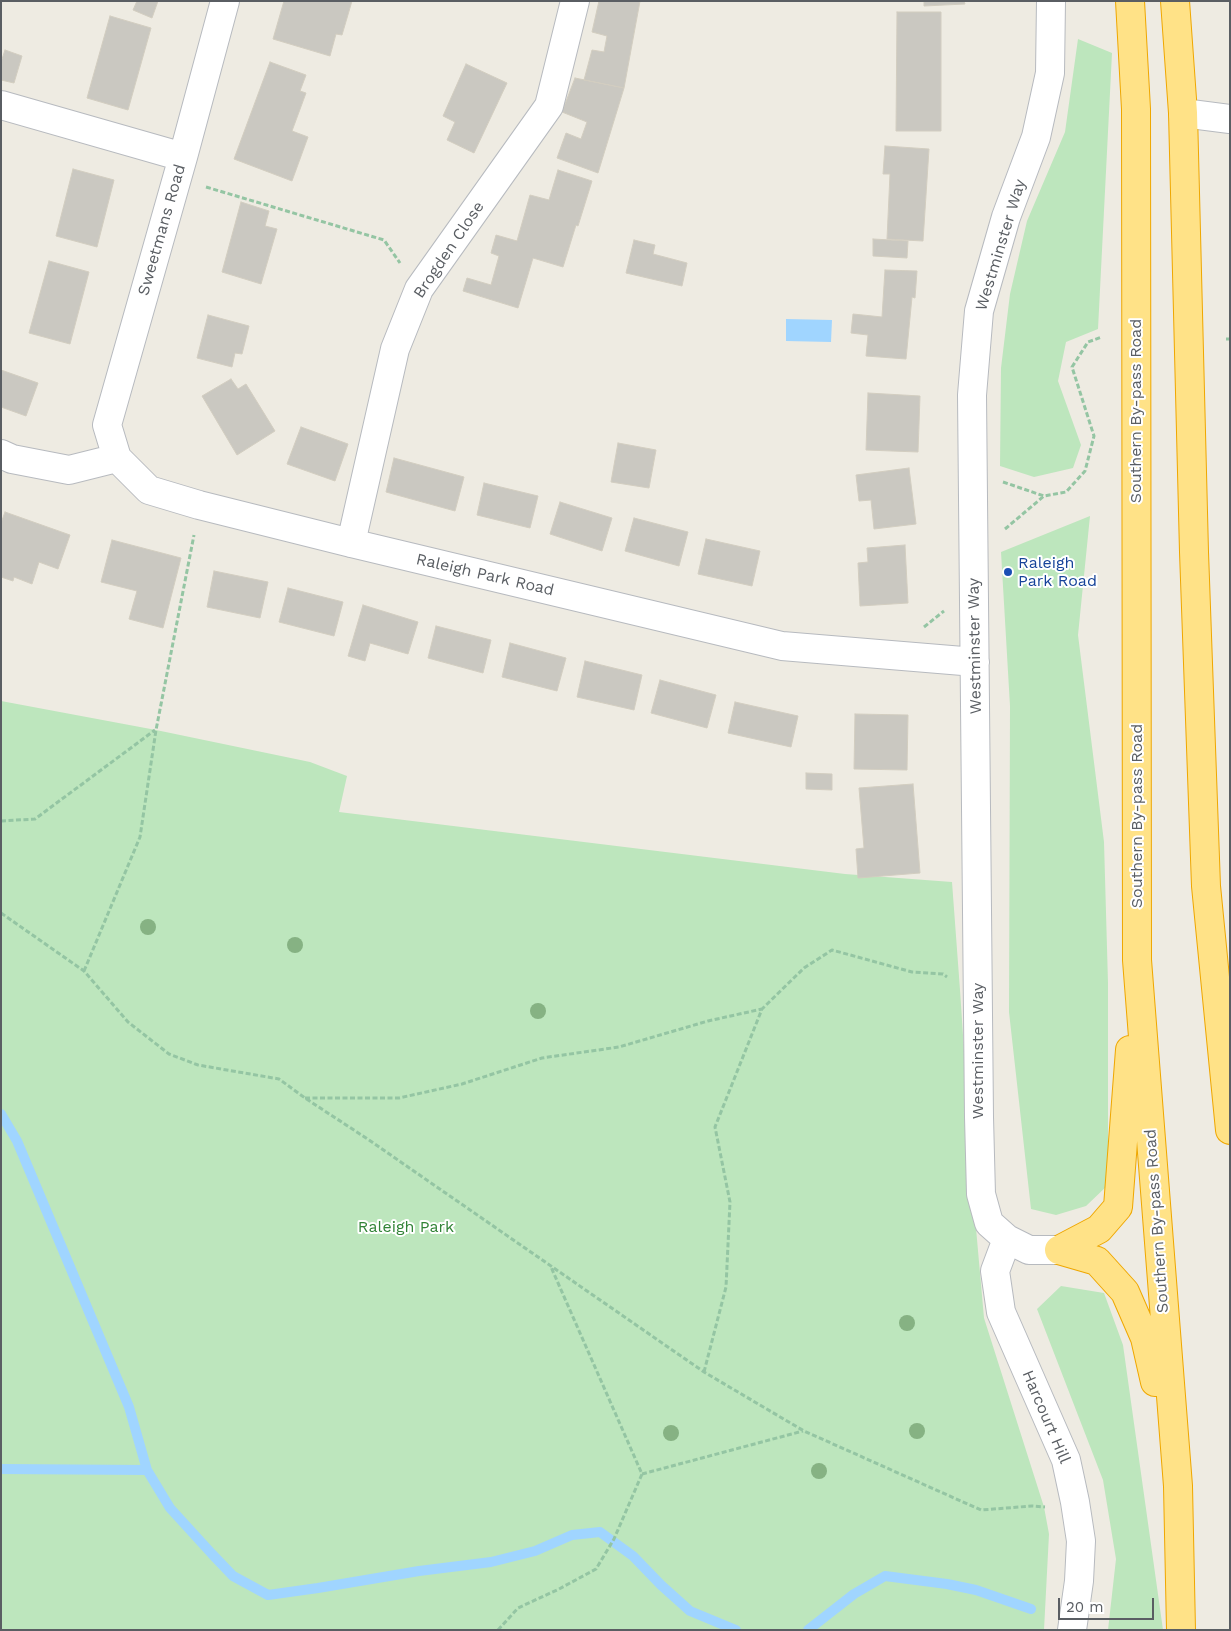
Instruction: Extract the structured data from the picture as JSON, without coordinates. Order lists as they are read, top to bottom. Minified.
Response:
{"streets":{"highway":["Southern By-pass Road"],"street":["Sweetmans Road","Westminster Way","Brogden Close","Raleigh Park Road","Harcourt Hill"]},"crossings":[["Sweetmans Road","Raleigh Park Road"],["Westminster Way","Raleigh Park Road"],["Westminster Way","Harcourt Hill"],["Brogden Close","Raleigh Park Road"]],"parks":["Raleigh Park"],"places":["Raleigh Park Road"],"scale_bar":"20 m"}
